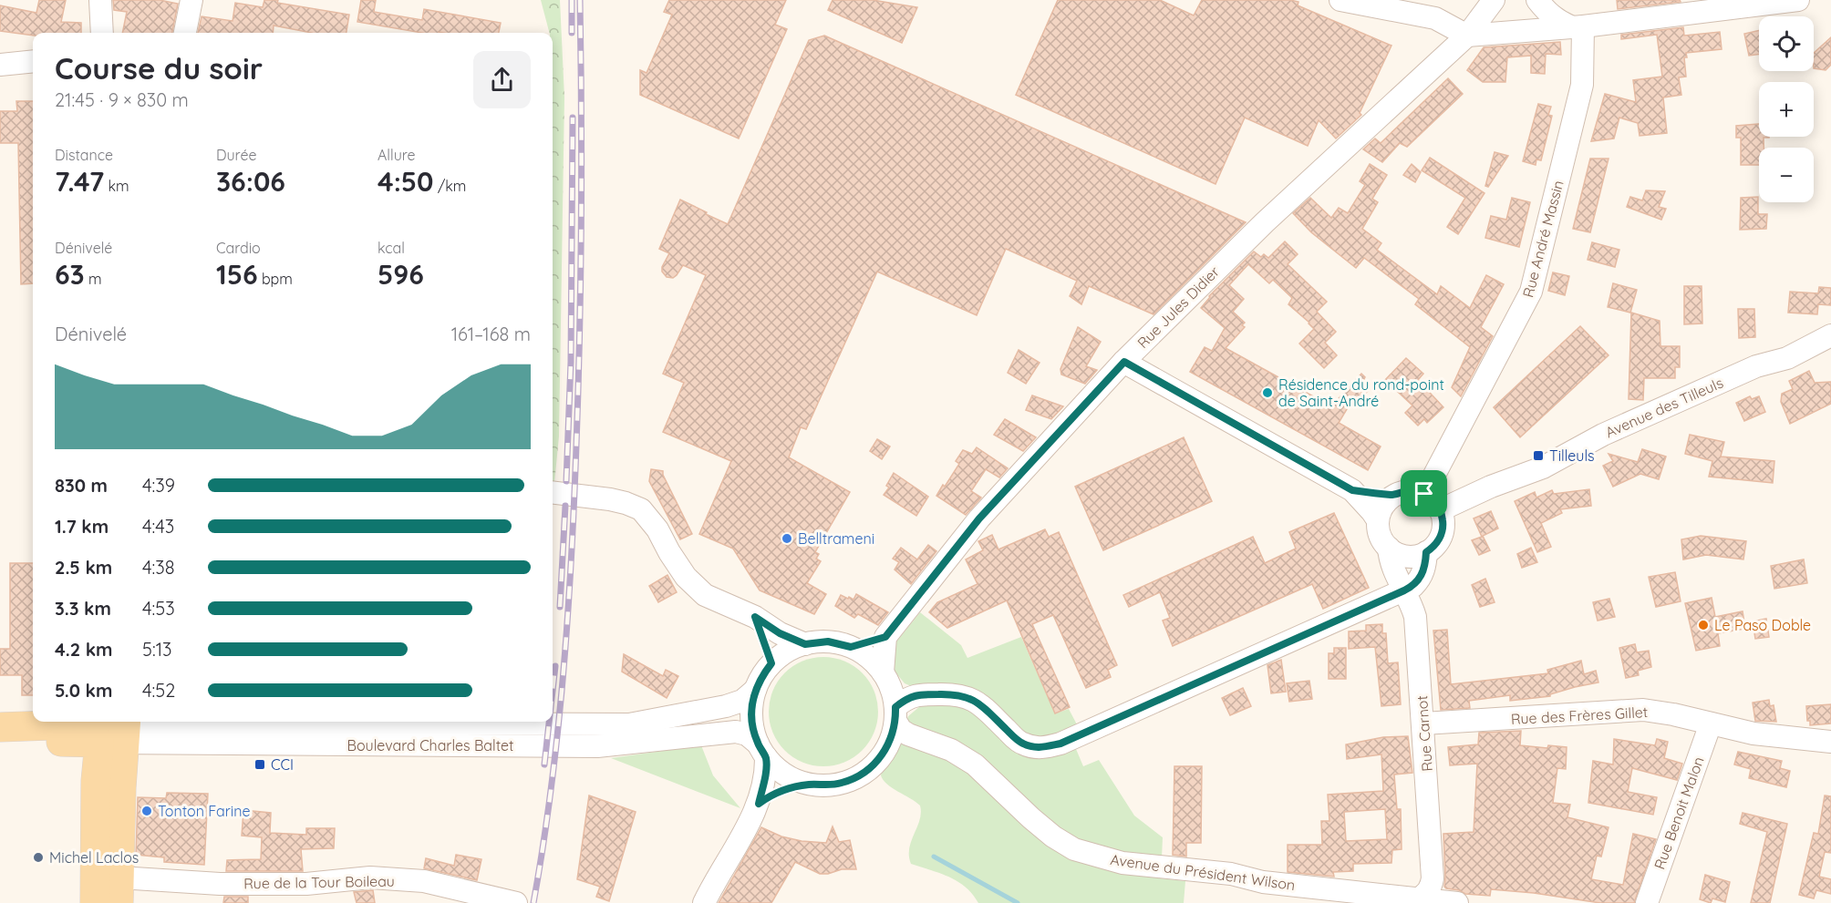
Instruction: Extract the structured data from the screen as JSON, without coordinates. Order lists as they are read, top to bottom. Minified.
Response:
{"streets":{"street":["Rue André Massin","Rue Jules Didier","Avenue des Tilleuls","Rue des Frères Gillet","Rue Carnot","Boulevard Charles Baltet","Rue Benoit Malon","Avenue du Président Wilson","Rue de la Tour Boileau"]},"crossings":[["Rue André Massin","Avenue des Tilleuls"],["Rue André Massin","Rue Carnot"],["Avenue des Tilleuls","Rue Carnot"],["Rue des Frères Gillet","Rue Carnot"],["Rue des Frères Gillet","Rue Benoit Malon"],["Boulevard Charles Baltet","Avenue du Président Wilson"]],"places":{"other":["Résidence du rond-point de Saint-André","Belltrameni","Le Paso Doble","Tonton Farine","Michel Laclos"],"transit":["Tilleuls","CCI"]},"page":{"map_buttons":["+","−"],"heading":["Course du soir","21:45 · 9 × 830 m"],"stats":[["Distance","7.47 km"],["Durée","36:06"],["Allure","4:50 /km"],["Dénivelé","63 m"],["Cardio","156 bpm"],["kcal","596"]],"chart":["Dénivelé","161–168 m"],"list":[{"name":"830 m","note":"4:39"},{"name":"1.7 km","note":"4:43"},{"name":"2.5 km","note":"4:38"},{"name":"3.3 km","note":"4:53"},{"name":"4.2 km","note":"5:13"},{"name":"5.0 km","note":"4:52"}]}}
